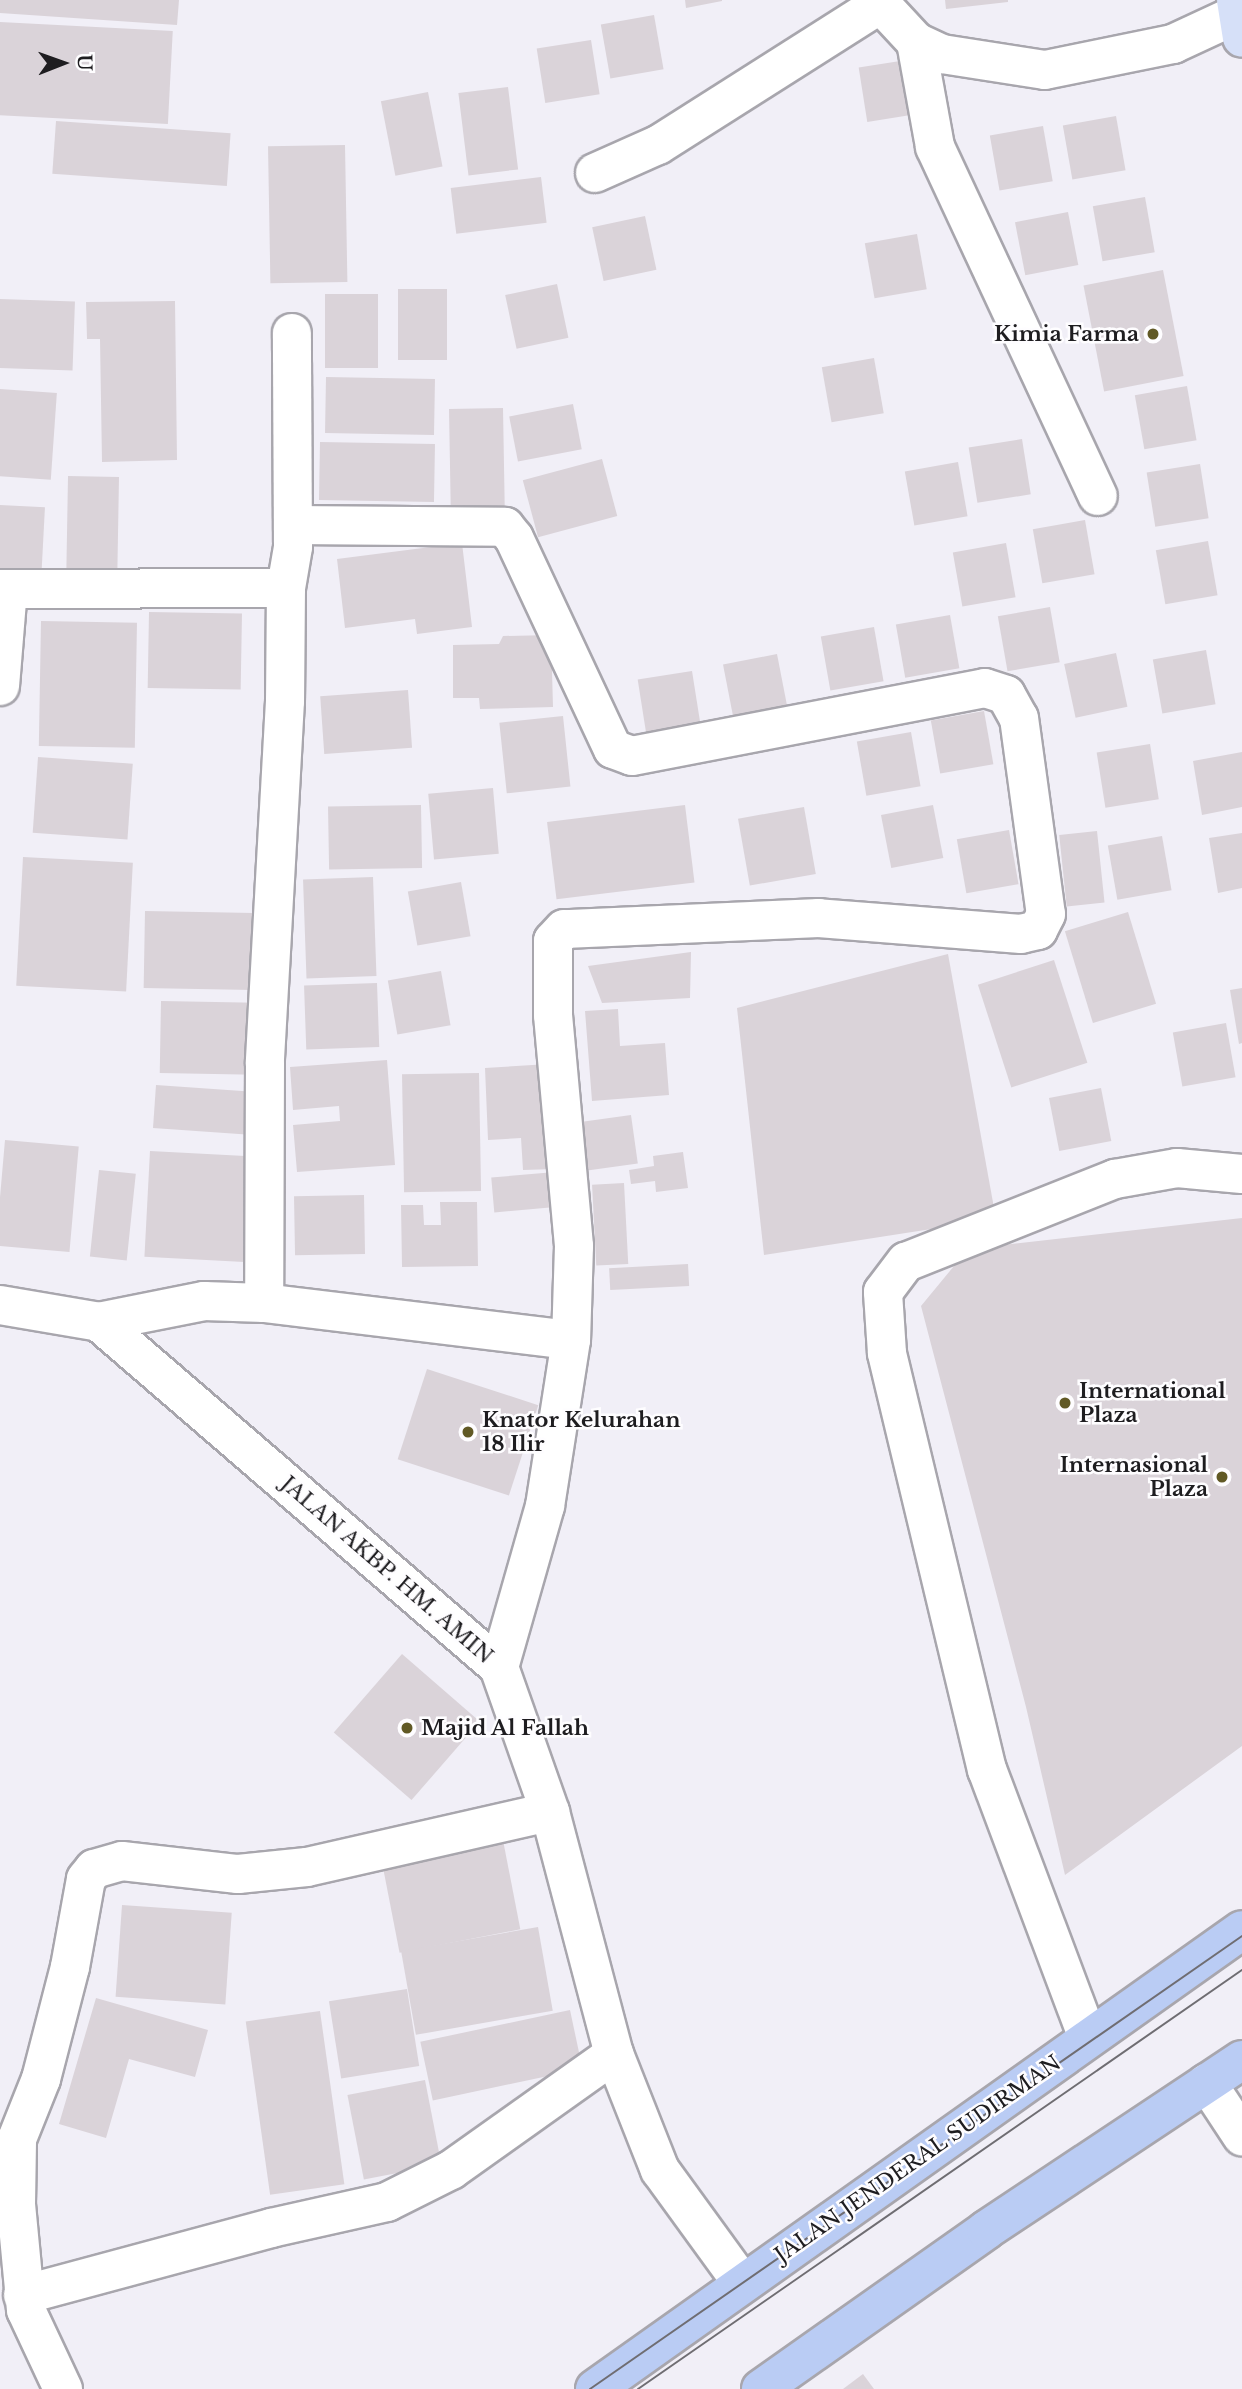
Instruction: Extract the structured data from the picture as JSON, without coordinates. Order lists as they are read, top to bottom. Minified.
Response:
{"streets":{"highway":["JALAN JENDERAL SUDIRMAN"],"street":["JALAN AKBP. HM. AMIN"]},"crossings":[["JALAN AKBP. HM. AMIN","JALAN JENDERAL SUDIRMAN"]],"places":["Kimia Farma","International Plaza","Knator Kelurahan 18 Ilir","Internasional Plaza","Majid Al Fallah"],"north":"right"}
